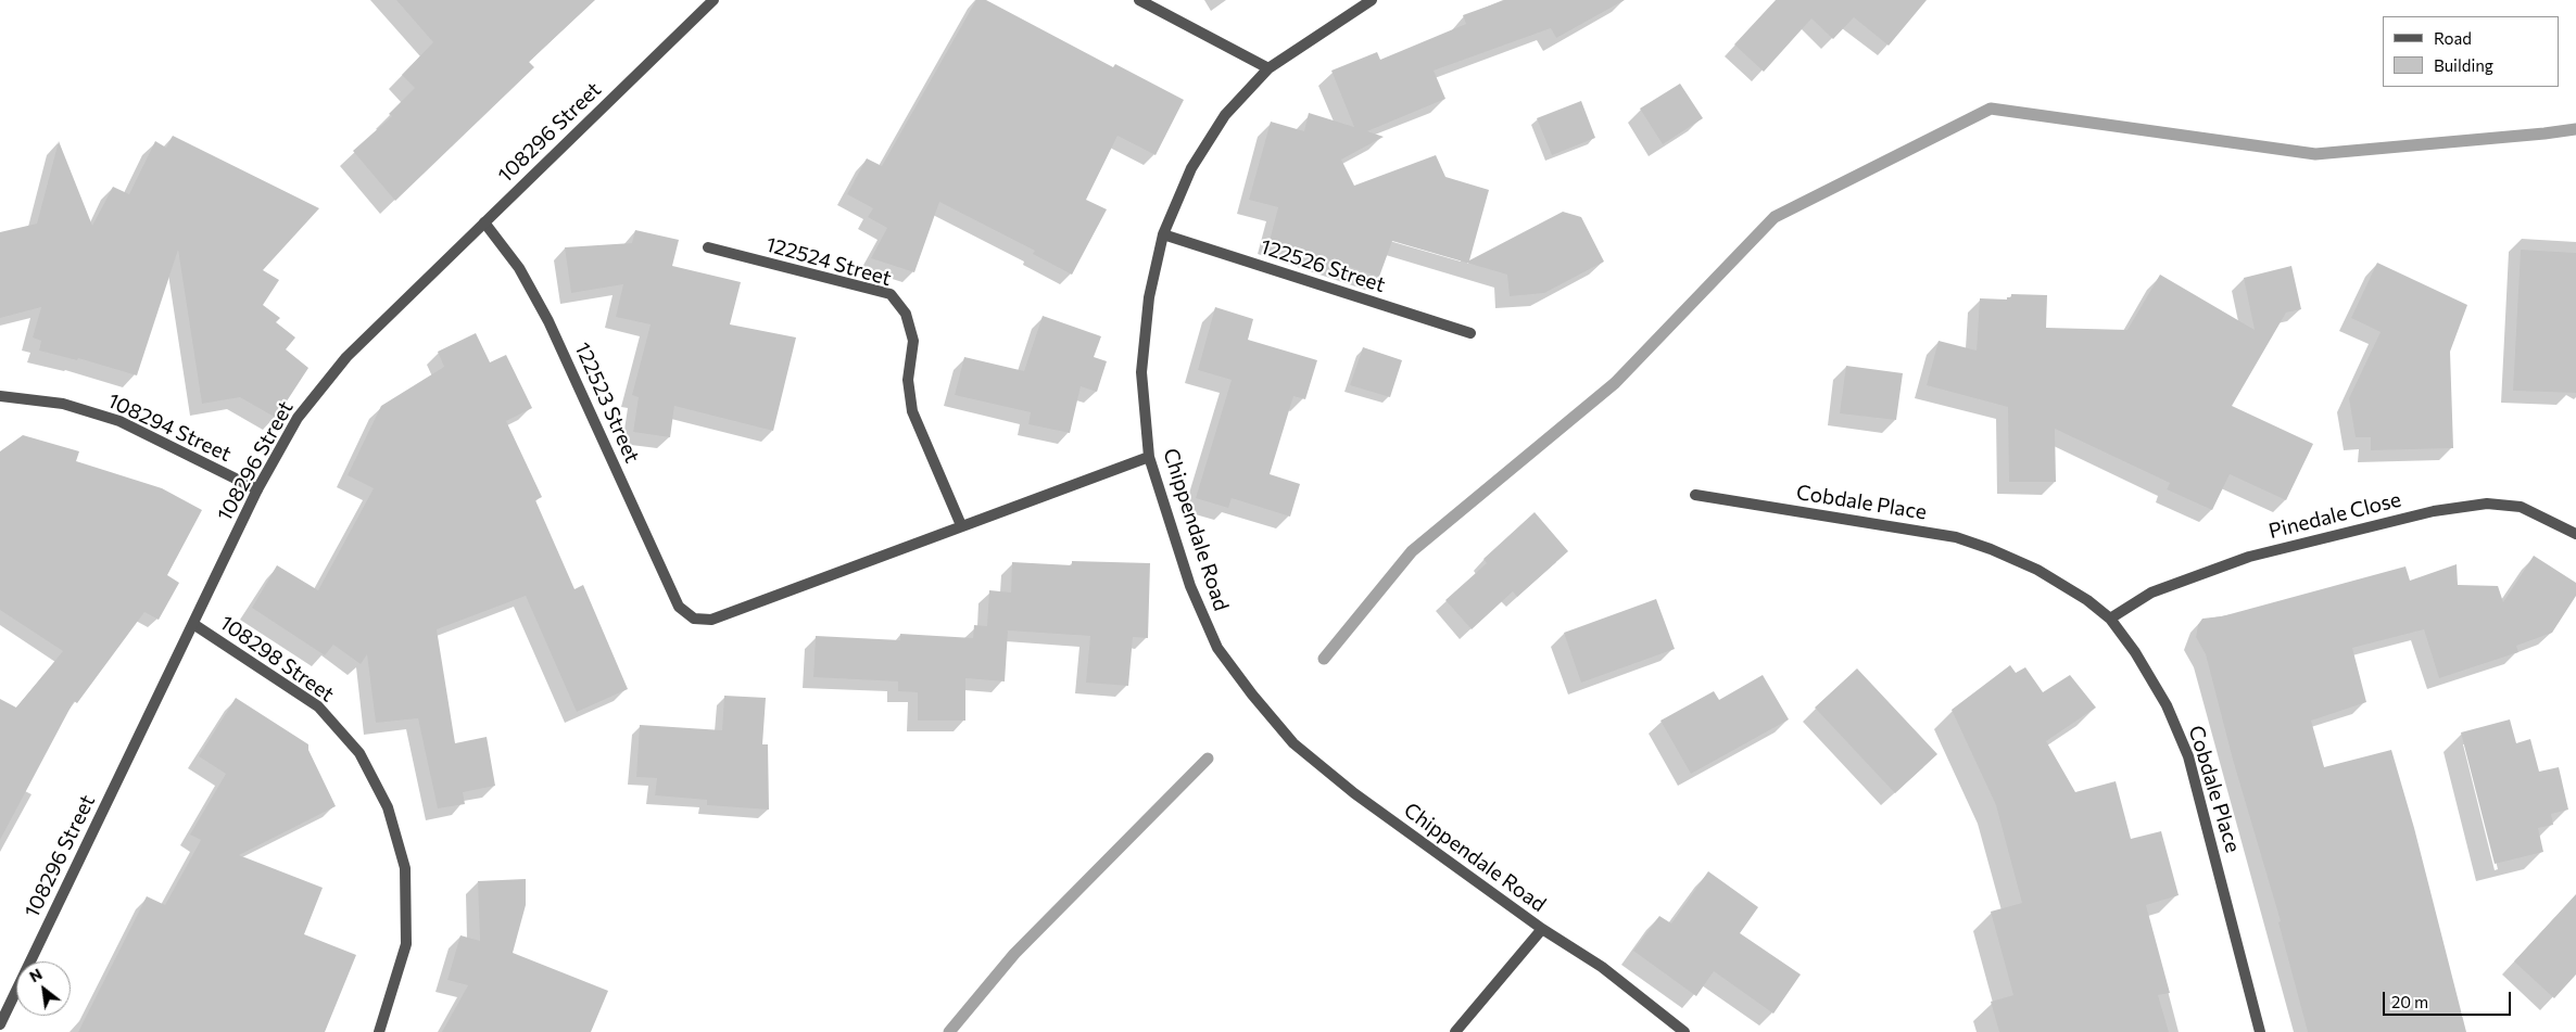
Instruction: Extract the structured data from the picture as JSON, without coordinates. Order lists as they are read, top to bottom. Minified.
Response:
{"streets":{"street":["108296 Street","122524 Street","122526 Street","122523 Street","108294 Street","Cobdale Place","Pinedale Close","Chippendale Road","108298 Street"]},"crossings":[["108296 Street","122523 Street"],["108296 Street","108294 Street"],["108296 Street","108298 Street"],["122524 Street","122523 Street"],["122526 Street","Chippendale Road"],["Cobdale Place","Pinedale Close"]],"legend":["Road","Building"],"scale_bar":"20 m","north":"top left"}
